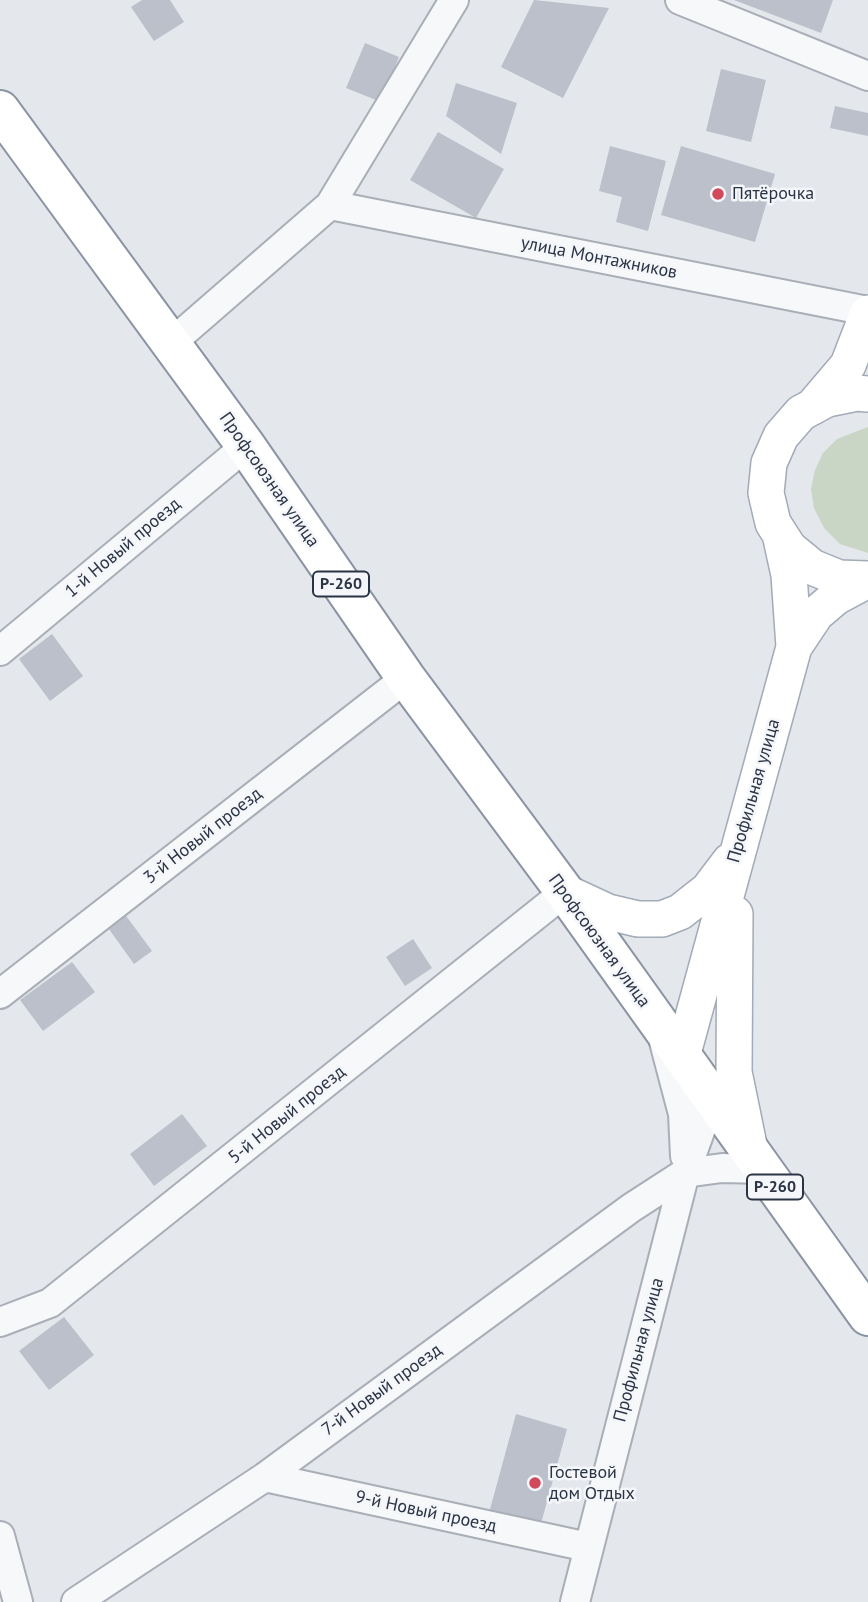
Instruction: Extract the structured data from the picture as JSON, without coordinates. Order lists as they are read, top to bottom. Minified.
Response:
{"streets":{"highway":["Профсоюзная улица","Р-260"],"main road":["Профильная улица"],"street":["улица Монтажников","1-й Новый проезд","3-й Новый проезд","5-й Новый проезд","7-й Новый проезд","9-й Новый проезд"]},"crossings":[["Профсоюзная улица","1-й Новый проезд"],["Профсоюзная улица","Р-260"],["Профсоюзная улица","Профильная улица"],["Профсоюзная улица","3-й Новый проезд"],["Профсоюзная улица","5-й Новый проезд"],["Р-260","Профильная улица"],["Профильная улица","7-й Новый проезд"],["Профильная улица","9-й Новый проезд"],["7-й Новый проезд","9-й Новый проезд"]],"places":["Пятёрочка","Гостевой дом Отдых"]}
